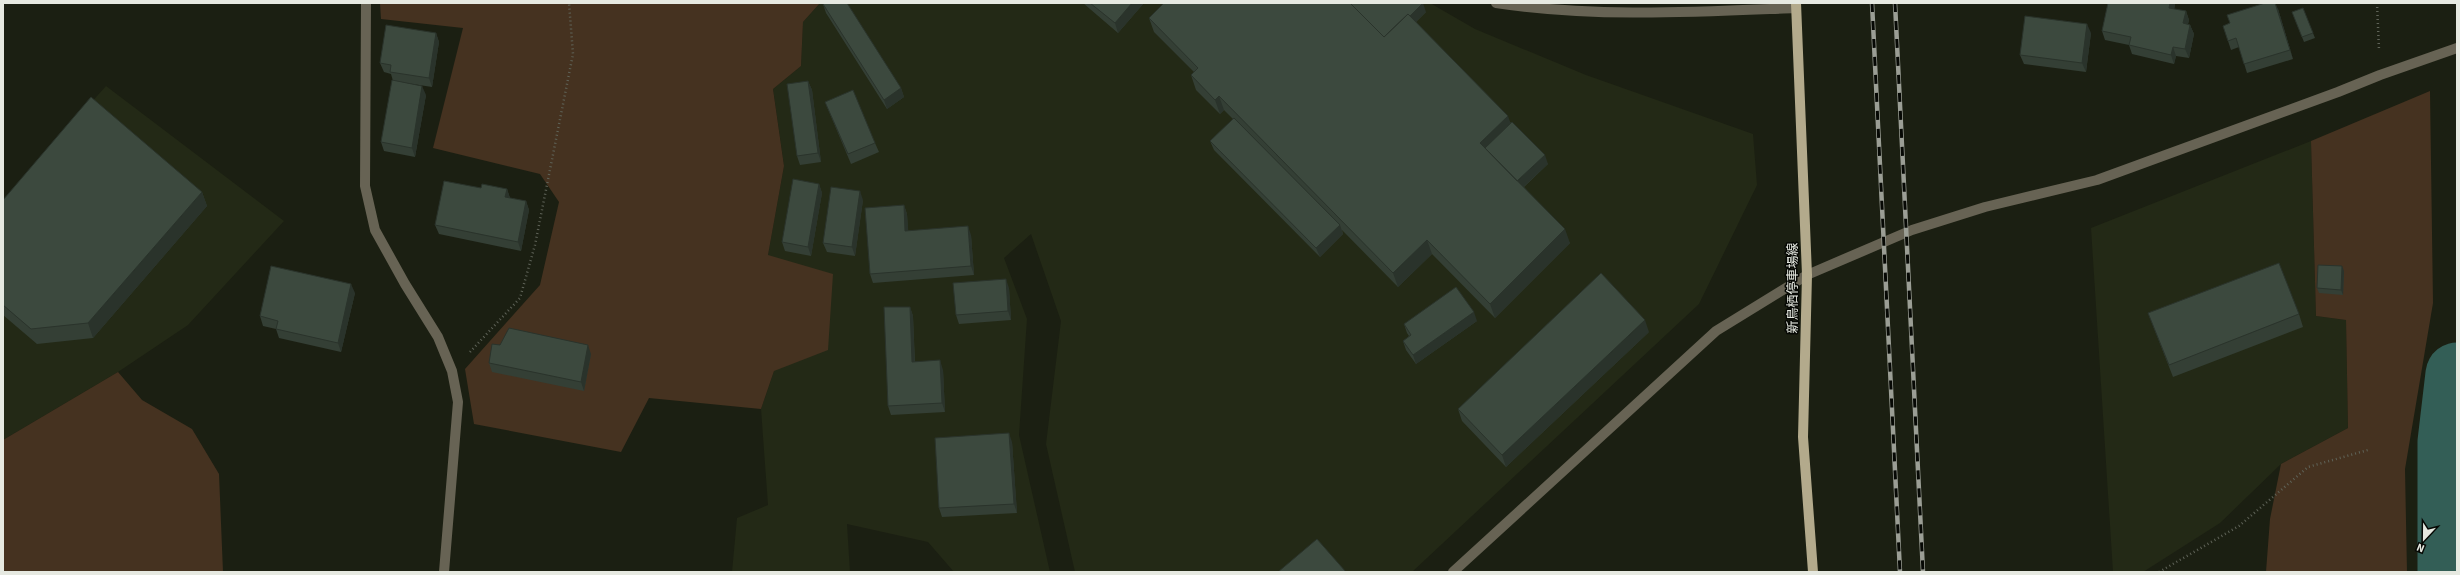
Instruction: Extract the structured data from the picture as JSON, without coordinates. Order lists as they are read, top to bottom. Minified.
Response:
{"streets":{"main road":["新鳥栖停車場線"]},"north":"bottom"}
